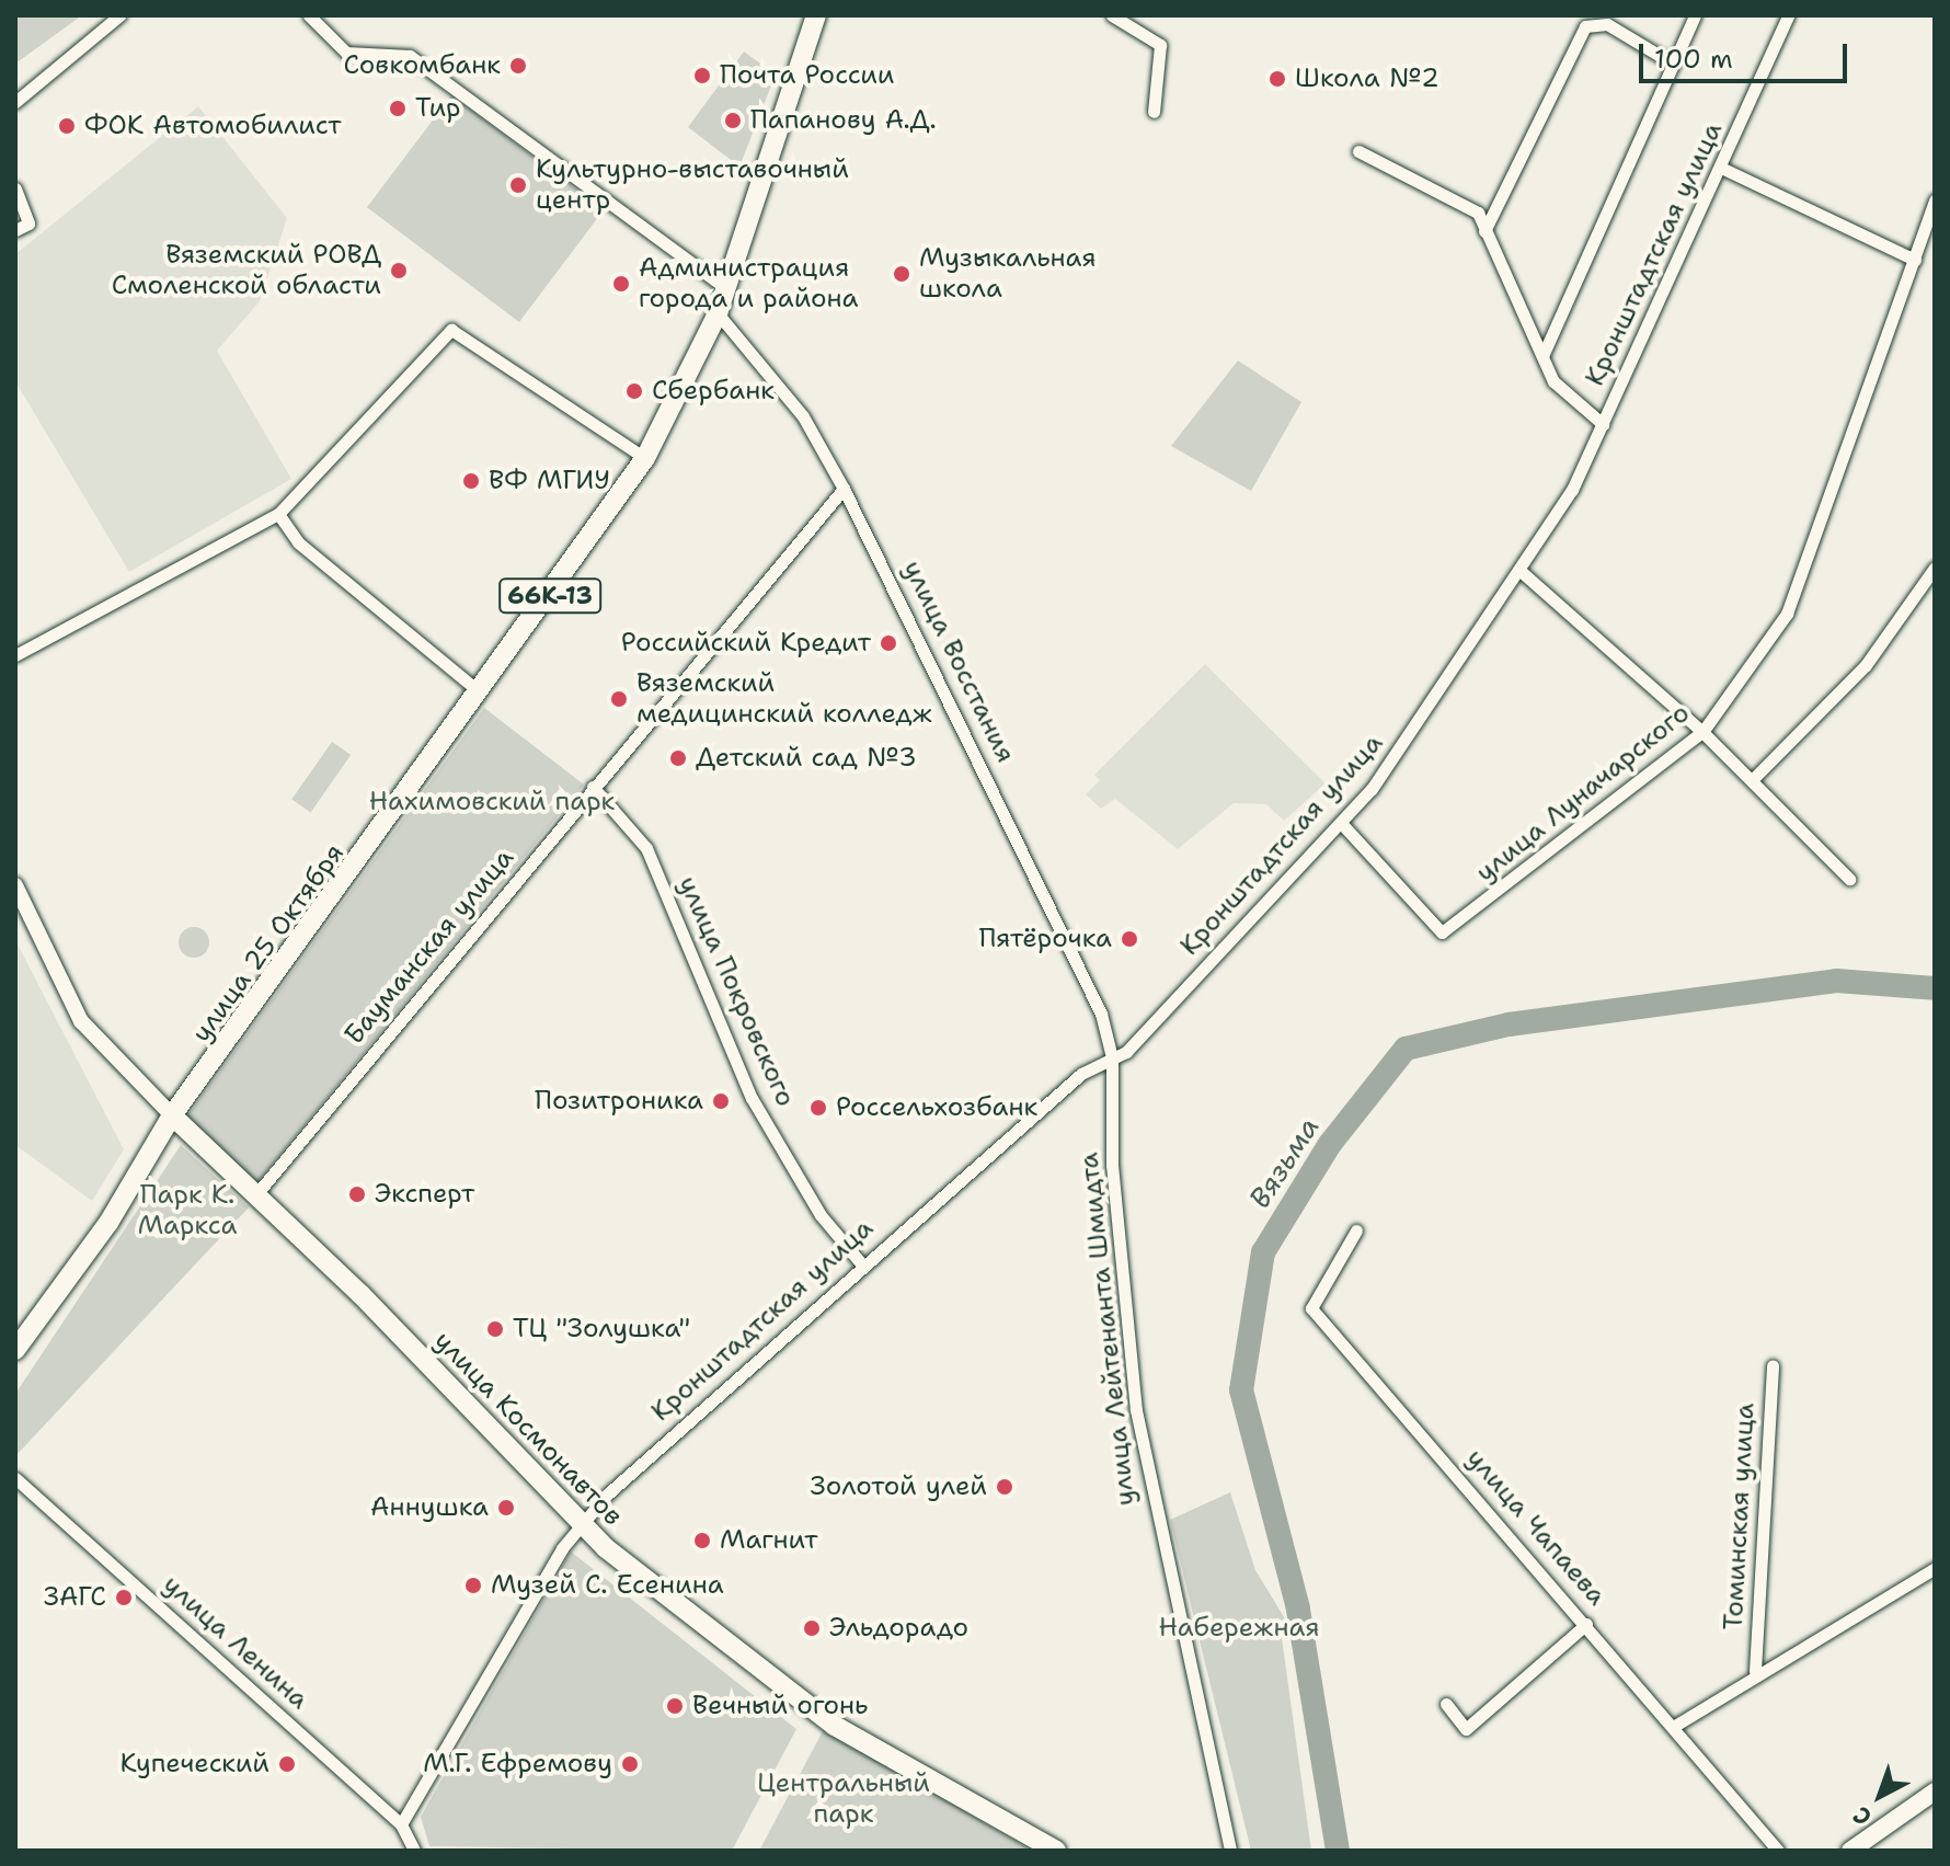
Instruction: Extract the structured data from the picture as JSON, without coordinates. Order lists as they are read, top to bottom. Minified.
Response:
{"streets":{"main road":["66К-13","улица 25 Октября","улица Космонавтов"],"street":["Кронштадтская улица","улица Восстания","улица Луначарского","Бауманская улица","улица Покровского","улица Лейтенанта Шмидта","Томинская улица","улица Чапаева","улица Ленина"]},"crossings":[["Кронштадтская улица","улица Восстания"],["Кронштадтская улица","улица Луначарского"],["Кронштадтская улица","улица Покровского"],["Кронштадтская улица","улица Лейтенанта Шмидта"],["Кронштадтская улица","улица Космонавтов"],["Кронштадтская улица","улица Ленина"],["улица Восстания","улица 25 Октября"],["улица Восстания","Бауманская улица"],["улица Восстания","улица Лейтенанта Шмидта"],["улица 25 Октября","улица Космонавтов"],["Бауманская улица","улица Покровского"],["Бауманская улица","улица Космонавтов"]],"water":["Вязьма"],"parks":["Нахимовский парк","Парк К. Маркса","Набережная","Центральный парк"],"places":["Совкомбанк","Почта России","Школа №2","Тир","Папанову А.Д.","ФОК Автомобилист","Культурно-выставочный центр","Вяземский РОВД Смоленской области","Музыкальная школа","Администрация города и района","Сбербанк","ВФ МГИУ","Российский Кредит","Вяземский медицинский колледж","Детский сад №3","Пятёрочка","Позитроника","Россельхозбанк","Эксперт","ТЦ \"Золушка\"","Золотой улей","Аннушка","Магнит","Музей С. Есенина","ЗАГС","Эльдорадо","Вечный огонь","Купеческий","М.Г. Ефремову"],"scale_bar":"100 m","north":"bottom left"}
